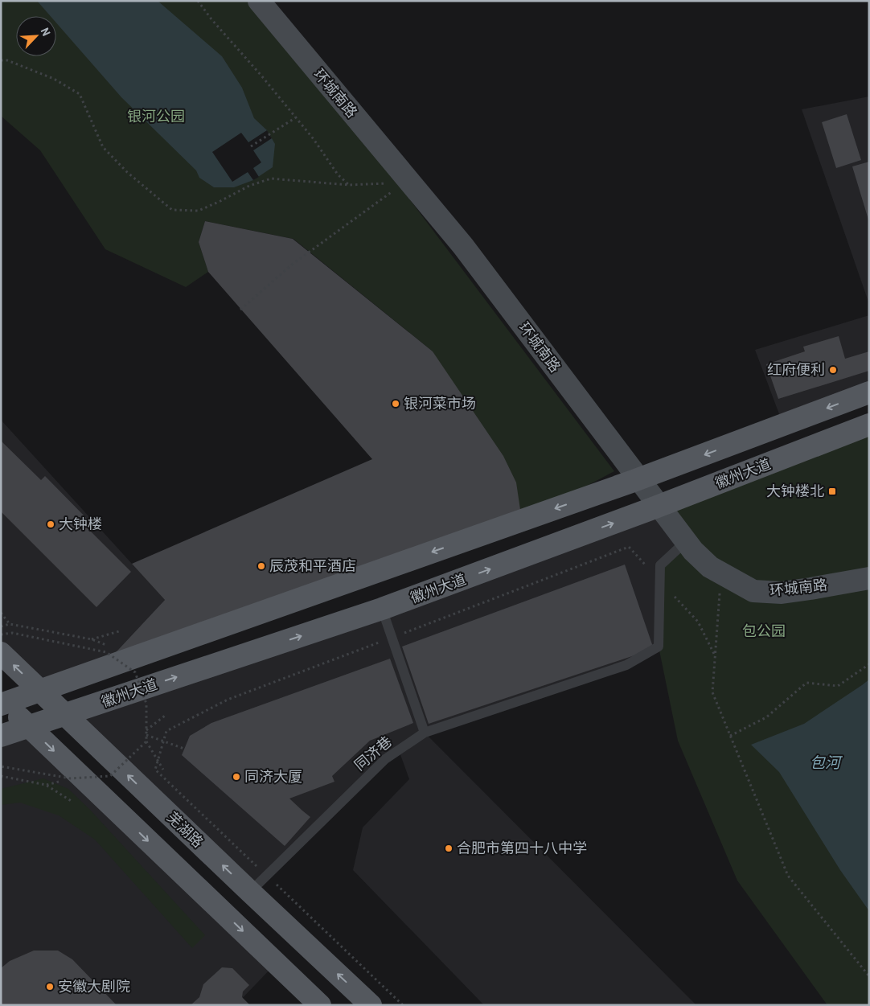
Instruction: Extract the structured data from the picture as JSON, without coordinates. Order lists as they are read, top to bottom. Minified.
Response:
{"streets":{"main road":["徽州大道","芜湖路"],"street":["环城南路"],"lane":["同济巷"]},"crossings":[["环城南路","徽州大道"],["徽州大道","芜湖路"],["同济巷","芜湖路"]],"water":["包河"],"parks":["银河公园","包公园"],"places":{"other":["红府便利","银河菜市场","大钟楼","辰茂和平酒店","同济大厦","合肥市第四十八中学","安徽大剧院"],"transit":["大钟楼北"]},"north":"top right"}
